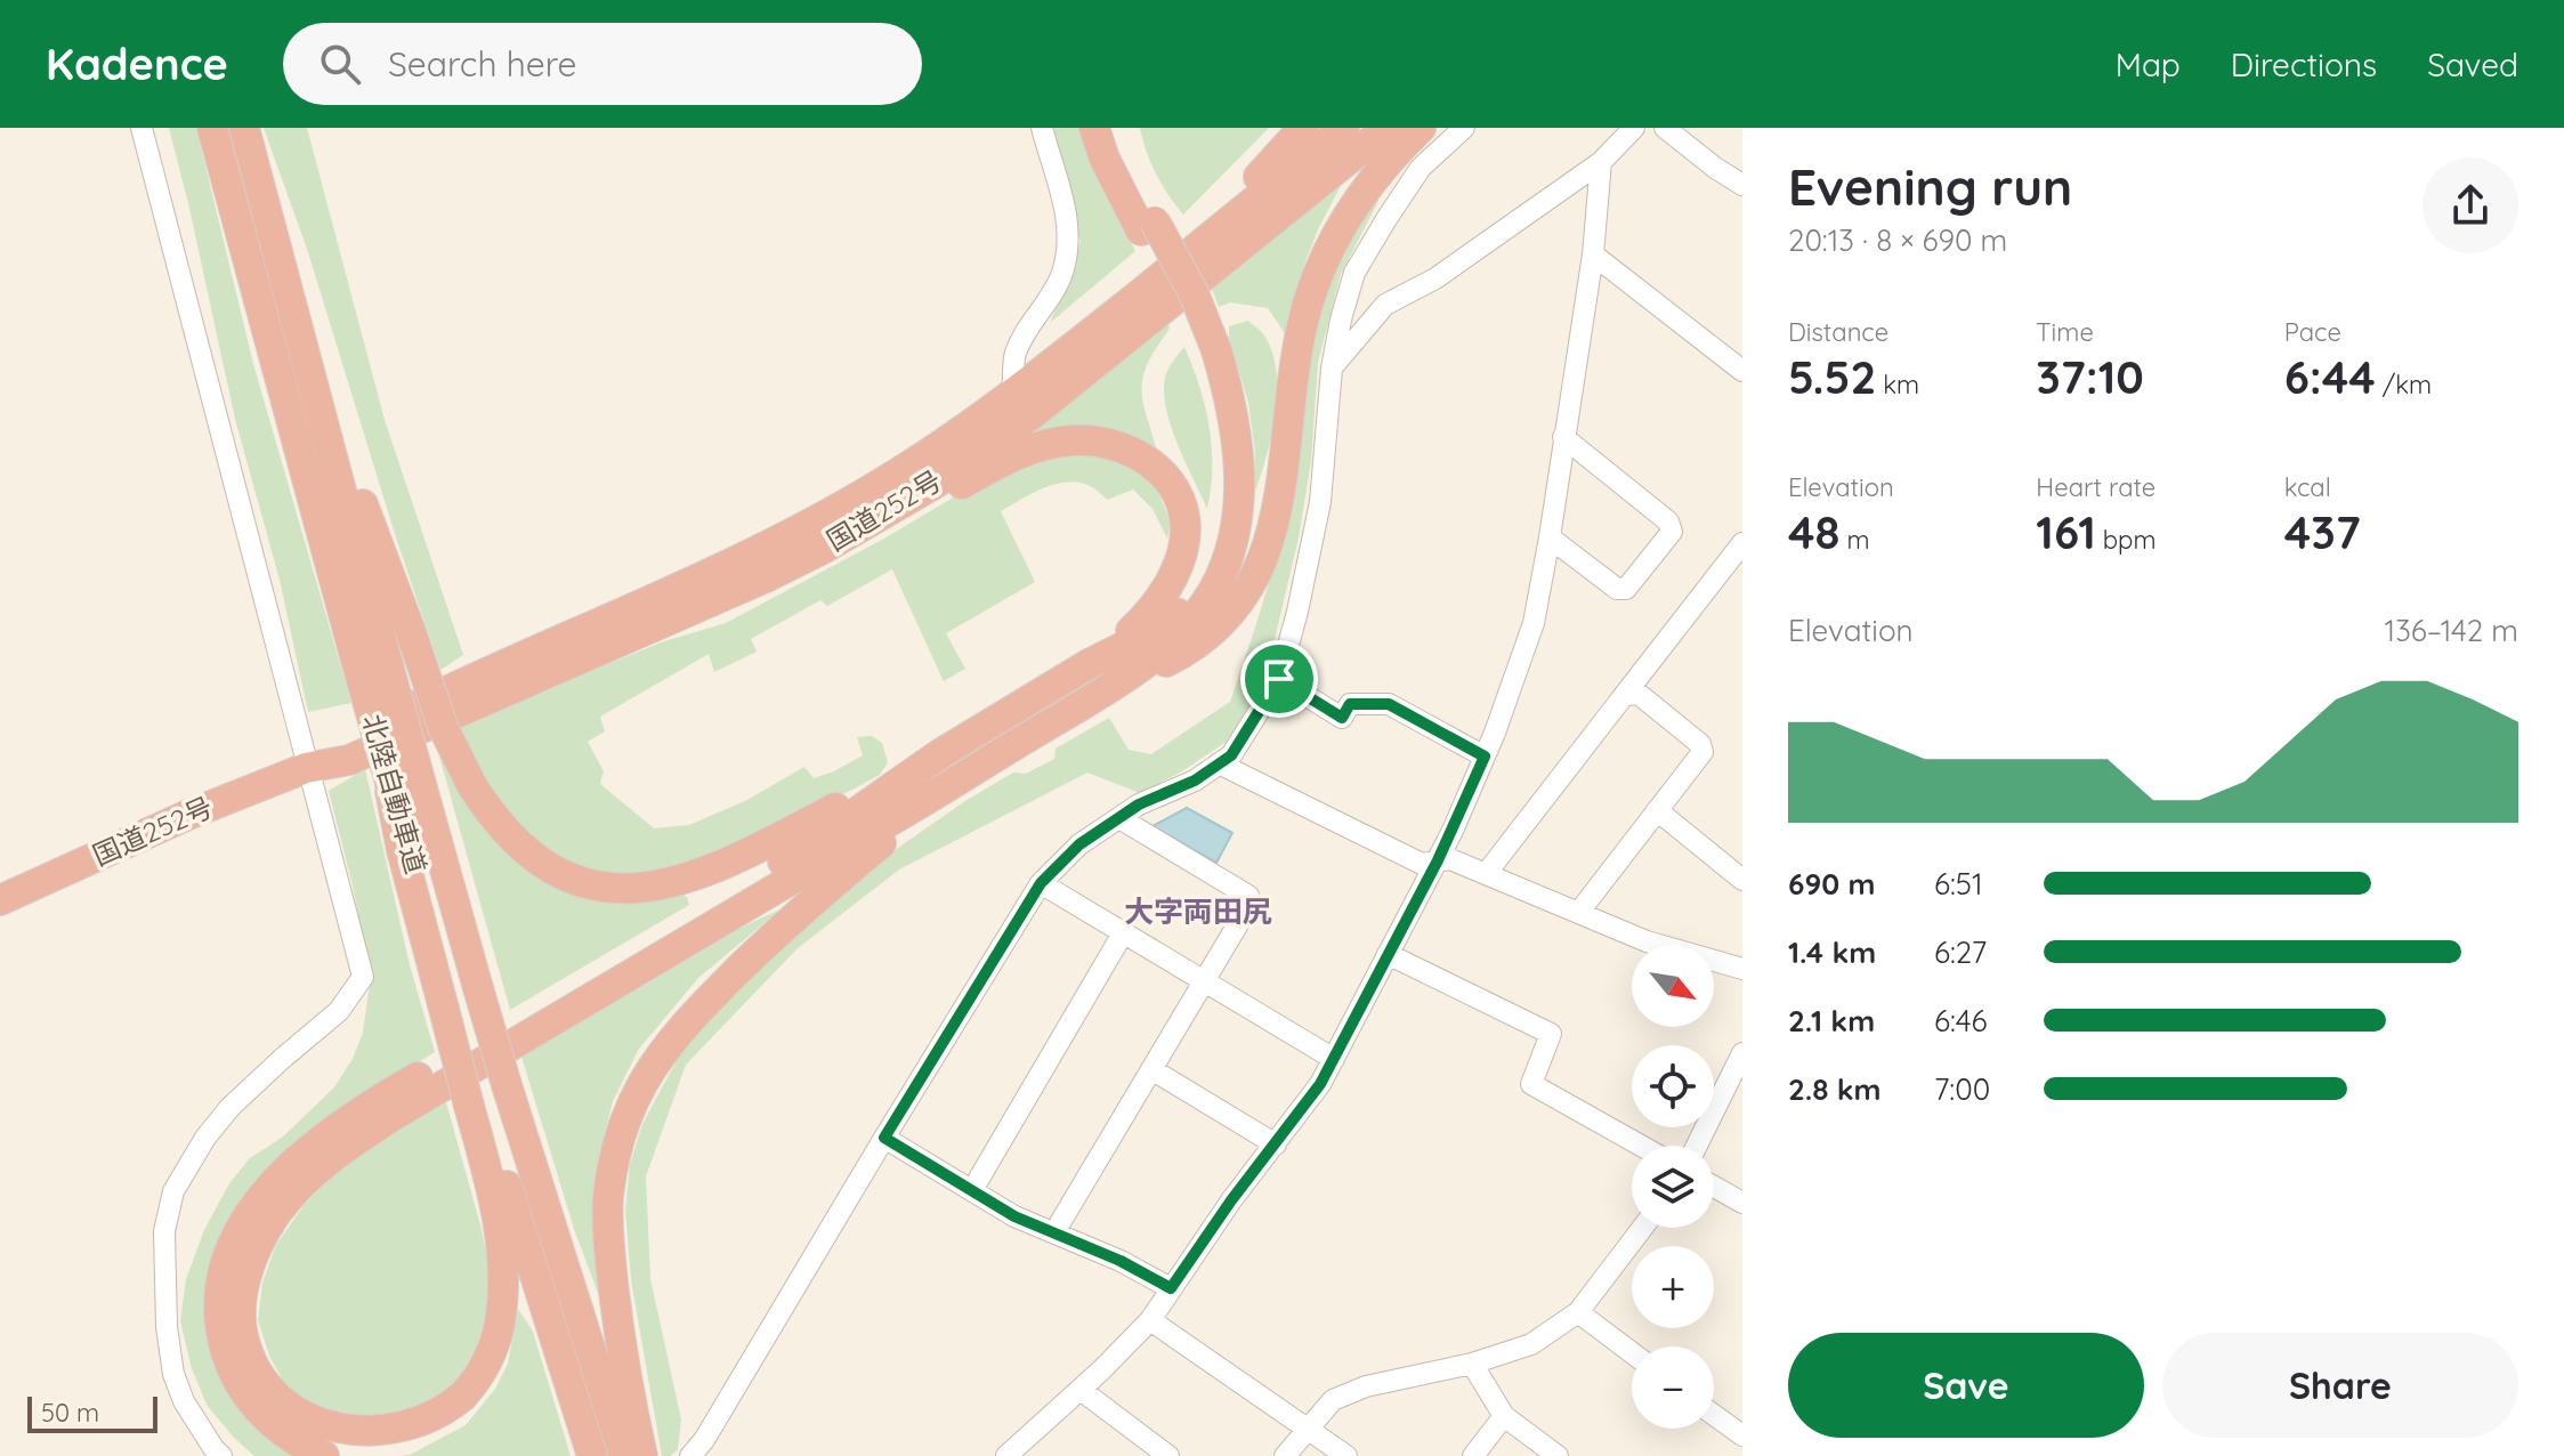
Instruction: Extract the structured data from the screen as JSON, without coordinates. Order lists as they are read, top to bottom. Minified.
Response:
{"streets":{"highway":["国道252号","北陸自動車道"]},"districts":["大字両田尻"],"scale_bar":"50 m","north":"bottom right","page":{"header":"Kadence","search":"Search here","nav":["Map","Directions","Saved"],"heading":["Evening run","20:13 · 8 × 690 m"],"stats":[["Distance","5.52 km"],["Time","37:10"],["Pace","6:44 /km"],["Elevation","48 m"],["Heart rate","161 bpm"],["kcal","437"]],"chart":["Elevation","136–142 m"],"list":[{"name":"690 m","note":"6:51"},{"name":"1.4 km","note":"6:27"},{"name":"2.1 km","note":"6:46"},{"name":"2.8 km","note":"7:00"}],"map_buttons":["+","−"],"buttons":["Save","Share"],"scale":"50 m"}}
